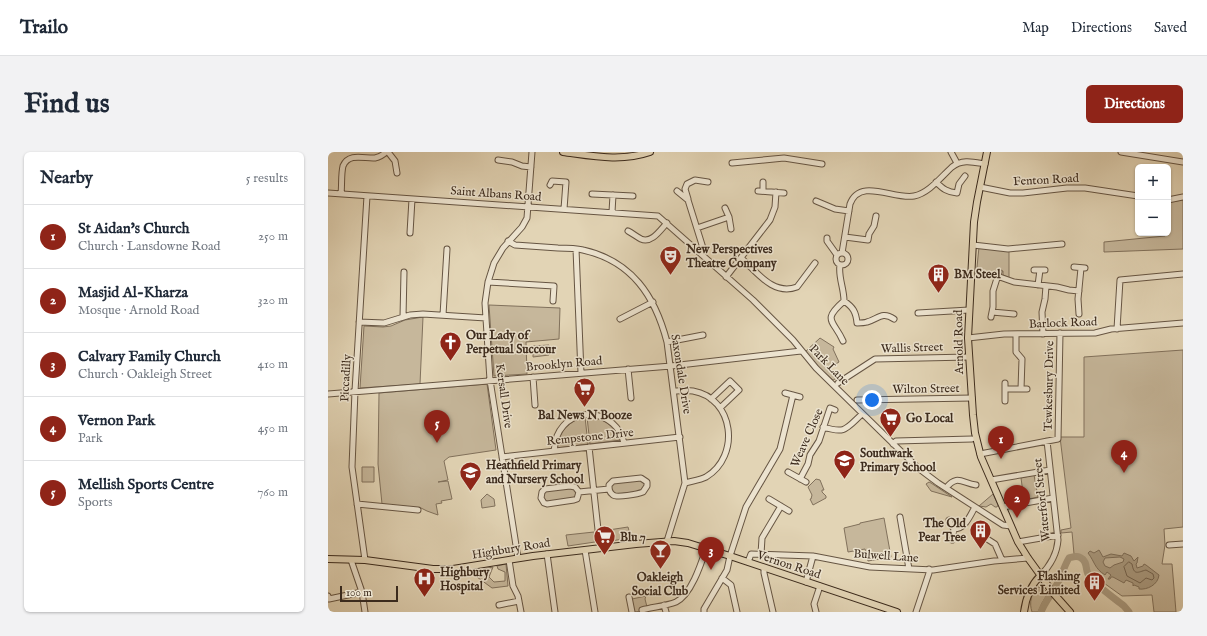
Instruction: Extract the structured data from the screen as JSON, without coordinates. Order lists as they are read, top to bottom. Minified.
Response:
{"streets":{"main road":["Arnold Road","Highbury Road","Vernon Road"],"street":["Fenton Road","Saint Albans Road","Barlock Road","Wallis Street","Brooklyn Road","Park Lane","Saxondale Drive","Piccadilly","Tewkesbury Drive","Wilton Street","Kersall Drive","Rempstone Drive","Weave Close","Waterford Street","Bulwell Lane"]},"crossings":[["Fenton Road","Arnold Road"],["Saint Albans Road","Park Lane"],["Saint Albans Road","Piccadilly"],["Saint Albans Road","Kersall Drive"],["Barlock Road","Arnold Road"],["Barlock Road","Tewkesbury Drive"],["Arnold Road","Wallis Street"],["Arnold Road","Park Lane"],["Arnold Road","Wilton Street"],["Arnold Road","Waterford Street"],["Arnold Road","Bulwell Lane"],["Brooklyn Road","Park Lane"],["Brooklyn Road","Saxondale Drive"],["Brooklyn Road","Piccadilly"],["Brooklyn Road","Kersall Drive"],["Saxondale Drive","Kersall Drive"],["Saxondale Drive","Rempstone Drive"],["Saxondale Drive","Highbury Road"],["Saxondale Drive","Vernon Road"],["Piccadilly","Highbury Road"],["Tewkesbury Drive","Waterford Street"],["Kersall Drive","Rempstone Drive"],["Kersall Drive","Highbury Road"],["Highbury Road","Vernon Road"]],"places":{"theatre":["New Perspectives Theatre Company"],"building":["BM Steel","The Old Pear Tree","Flashing Services Limited"],"church":["Our Lady of Perpetual Succour"],"supermarket":["Bal News N Booze","Go Local","Blu 7"],"school or university":["Southwark Primary School","Heathfield Primary and Nursery School"],"bar":["Oakleigh Social Club"],"hospital":["Highbury Hospital"]},"scale_bar":"100 m","page":{"header":"Trailo","nav":["Map","Directions","Saved"],"buttons":"Directions","title":"Find us","heading":["Nearby","5 results"],"map_buttons":["+","−"],"list":[{"mark":"1","name":"St Aidan's Church","note":"Church · Lansdowne Road","value":"250 m"},{"mark":"2","name":"Masjid Al-Kharza","note":"Mosque · Arnold Road","value":"320 m"},{"mark":"3","name":"Calvary Family Church","note":"Church · Oakleigh Street","value":"410 m"},{"mark":"4","name":"Vernon Park","note":"Park","value":"450 m"},{"mark":"5","name":"Mellish Sports Centre","note":"Sports","value":"760 m"}],"pins":["5","1","4","2","3"],"scale":"100 m"}}
